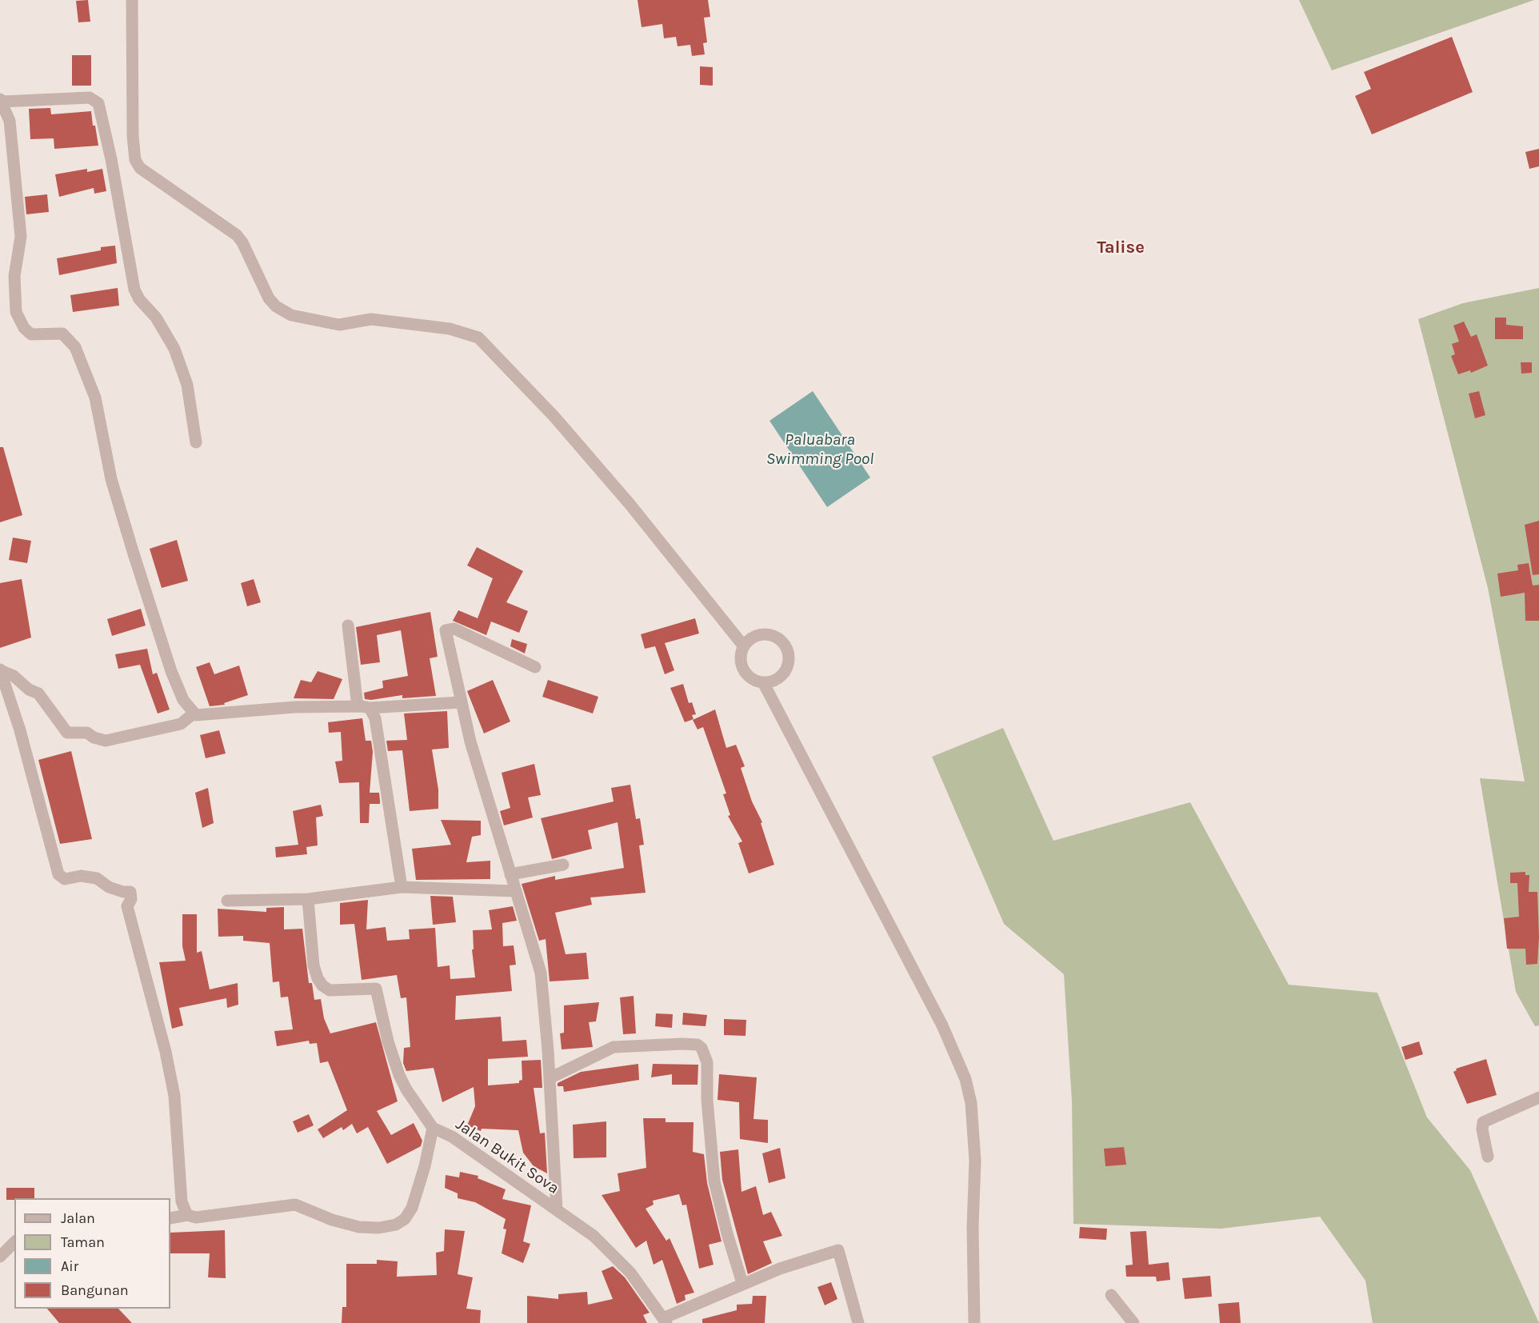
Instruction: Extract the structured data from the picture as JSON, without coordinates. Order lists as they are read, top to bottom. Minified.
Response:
{"streets":{"street":["Jalan Bukit Sova"]},"districts":["Talise"],"water":["Paluabara Swimming Pool"],"legend":["Jalan","Taman","Air","Bangunan"]}
